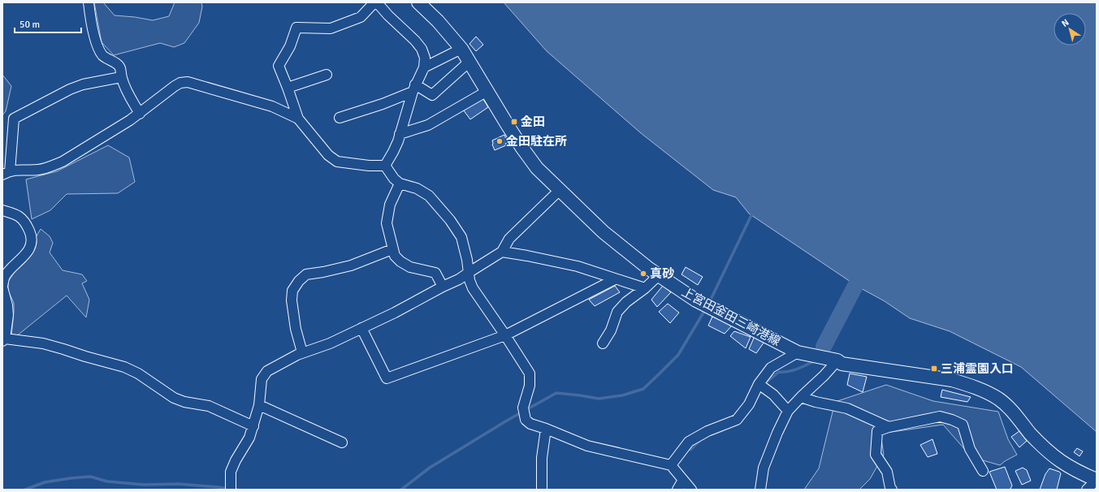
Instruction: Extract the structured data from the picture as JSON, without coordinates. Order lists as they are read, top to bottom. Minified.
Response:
{"streets":{"main road":["上宮田金田三崎港線"]},"places":{"transit":["金田","三浦霊園入口"],"other":["金田駐在所","真砂"]},"scale_bar":"50 m","north":"top left"}
